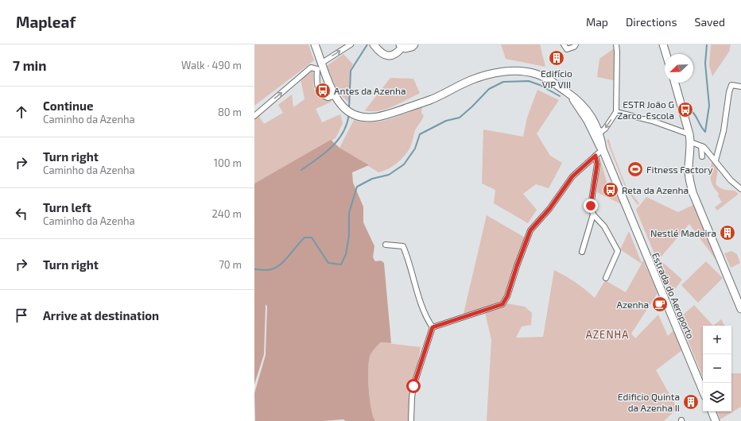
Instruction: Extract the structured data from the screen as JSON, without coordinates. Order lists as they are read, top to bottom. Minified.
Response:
{"streets":{"main road":["Estrada do Aeroporto"]},"districts":["AZENHA"],"places":{"building":["Edifício VIP VIII","Nestlé Madeira","Edificio Quinta da Azenha II"],"bus stop":["Antes da Azenha","ESTR João G Zarco-Escola","Reta da Azenha"],"sports":["Fitness Factory"],"cafe":["Azenha"]},"north":"bottom left","page":{"header":"Mapleaf","nav":["Map","Directions","Saved"],"heading":["7 min","Walk · 490 m"],"list":[["Continue","Caminho da Azenha","80 m"],["Turn right","Caminho da Azenha","100 m"],["Turn left","Caminho da Azenha","240 m"],["Turn right","70 m"],"Arrive at destination"],"map_buttons":["+","−"]}}
